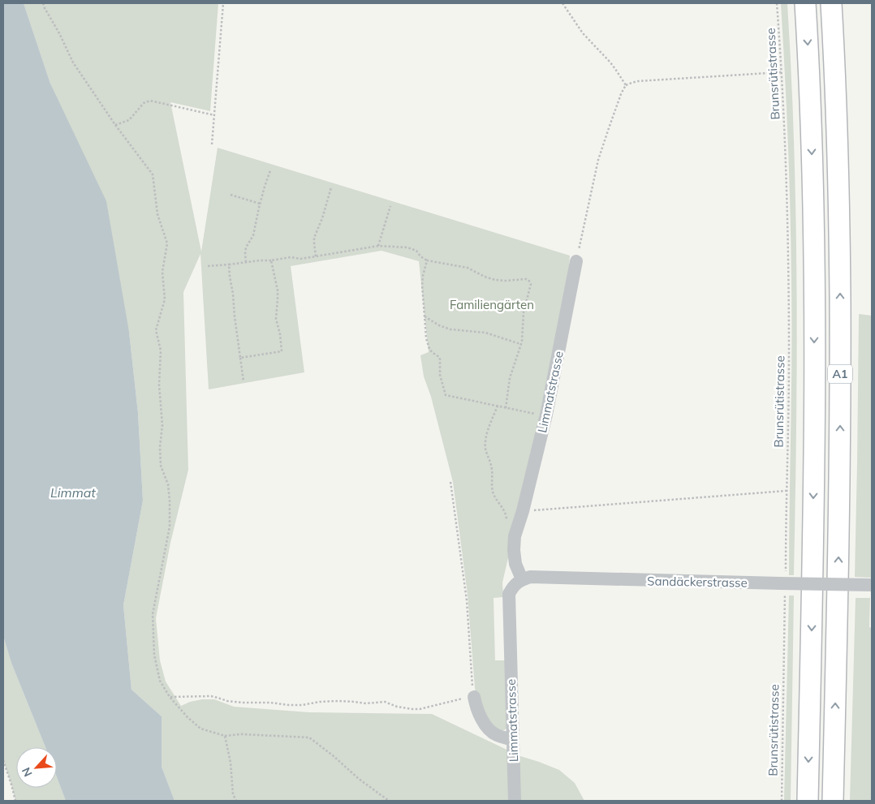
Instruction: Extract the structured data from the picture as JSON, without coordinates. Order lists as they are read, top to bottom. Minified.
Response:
{"streets":{"highway":["A1"],"street":["Limmatstrasse","Sandäckerstrasse"],"path":["Brunsrütistrasse"]},"crossings":[["Brunsrütistrasse","Sandäckerstrasse"],["Limmatstrasse","Sandäckerstrasse"]],"water":["Limmat"],"parks":["Familiengärten"],"north":"bottom left"}
